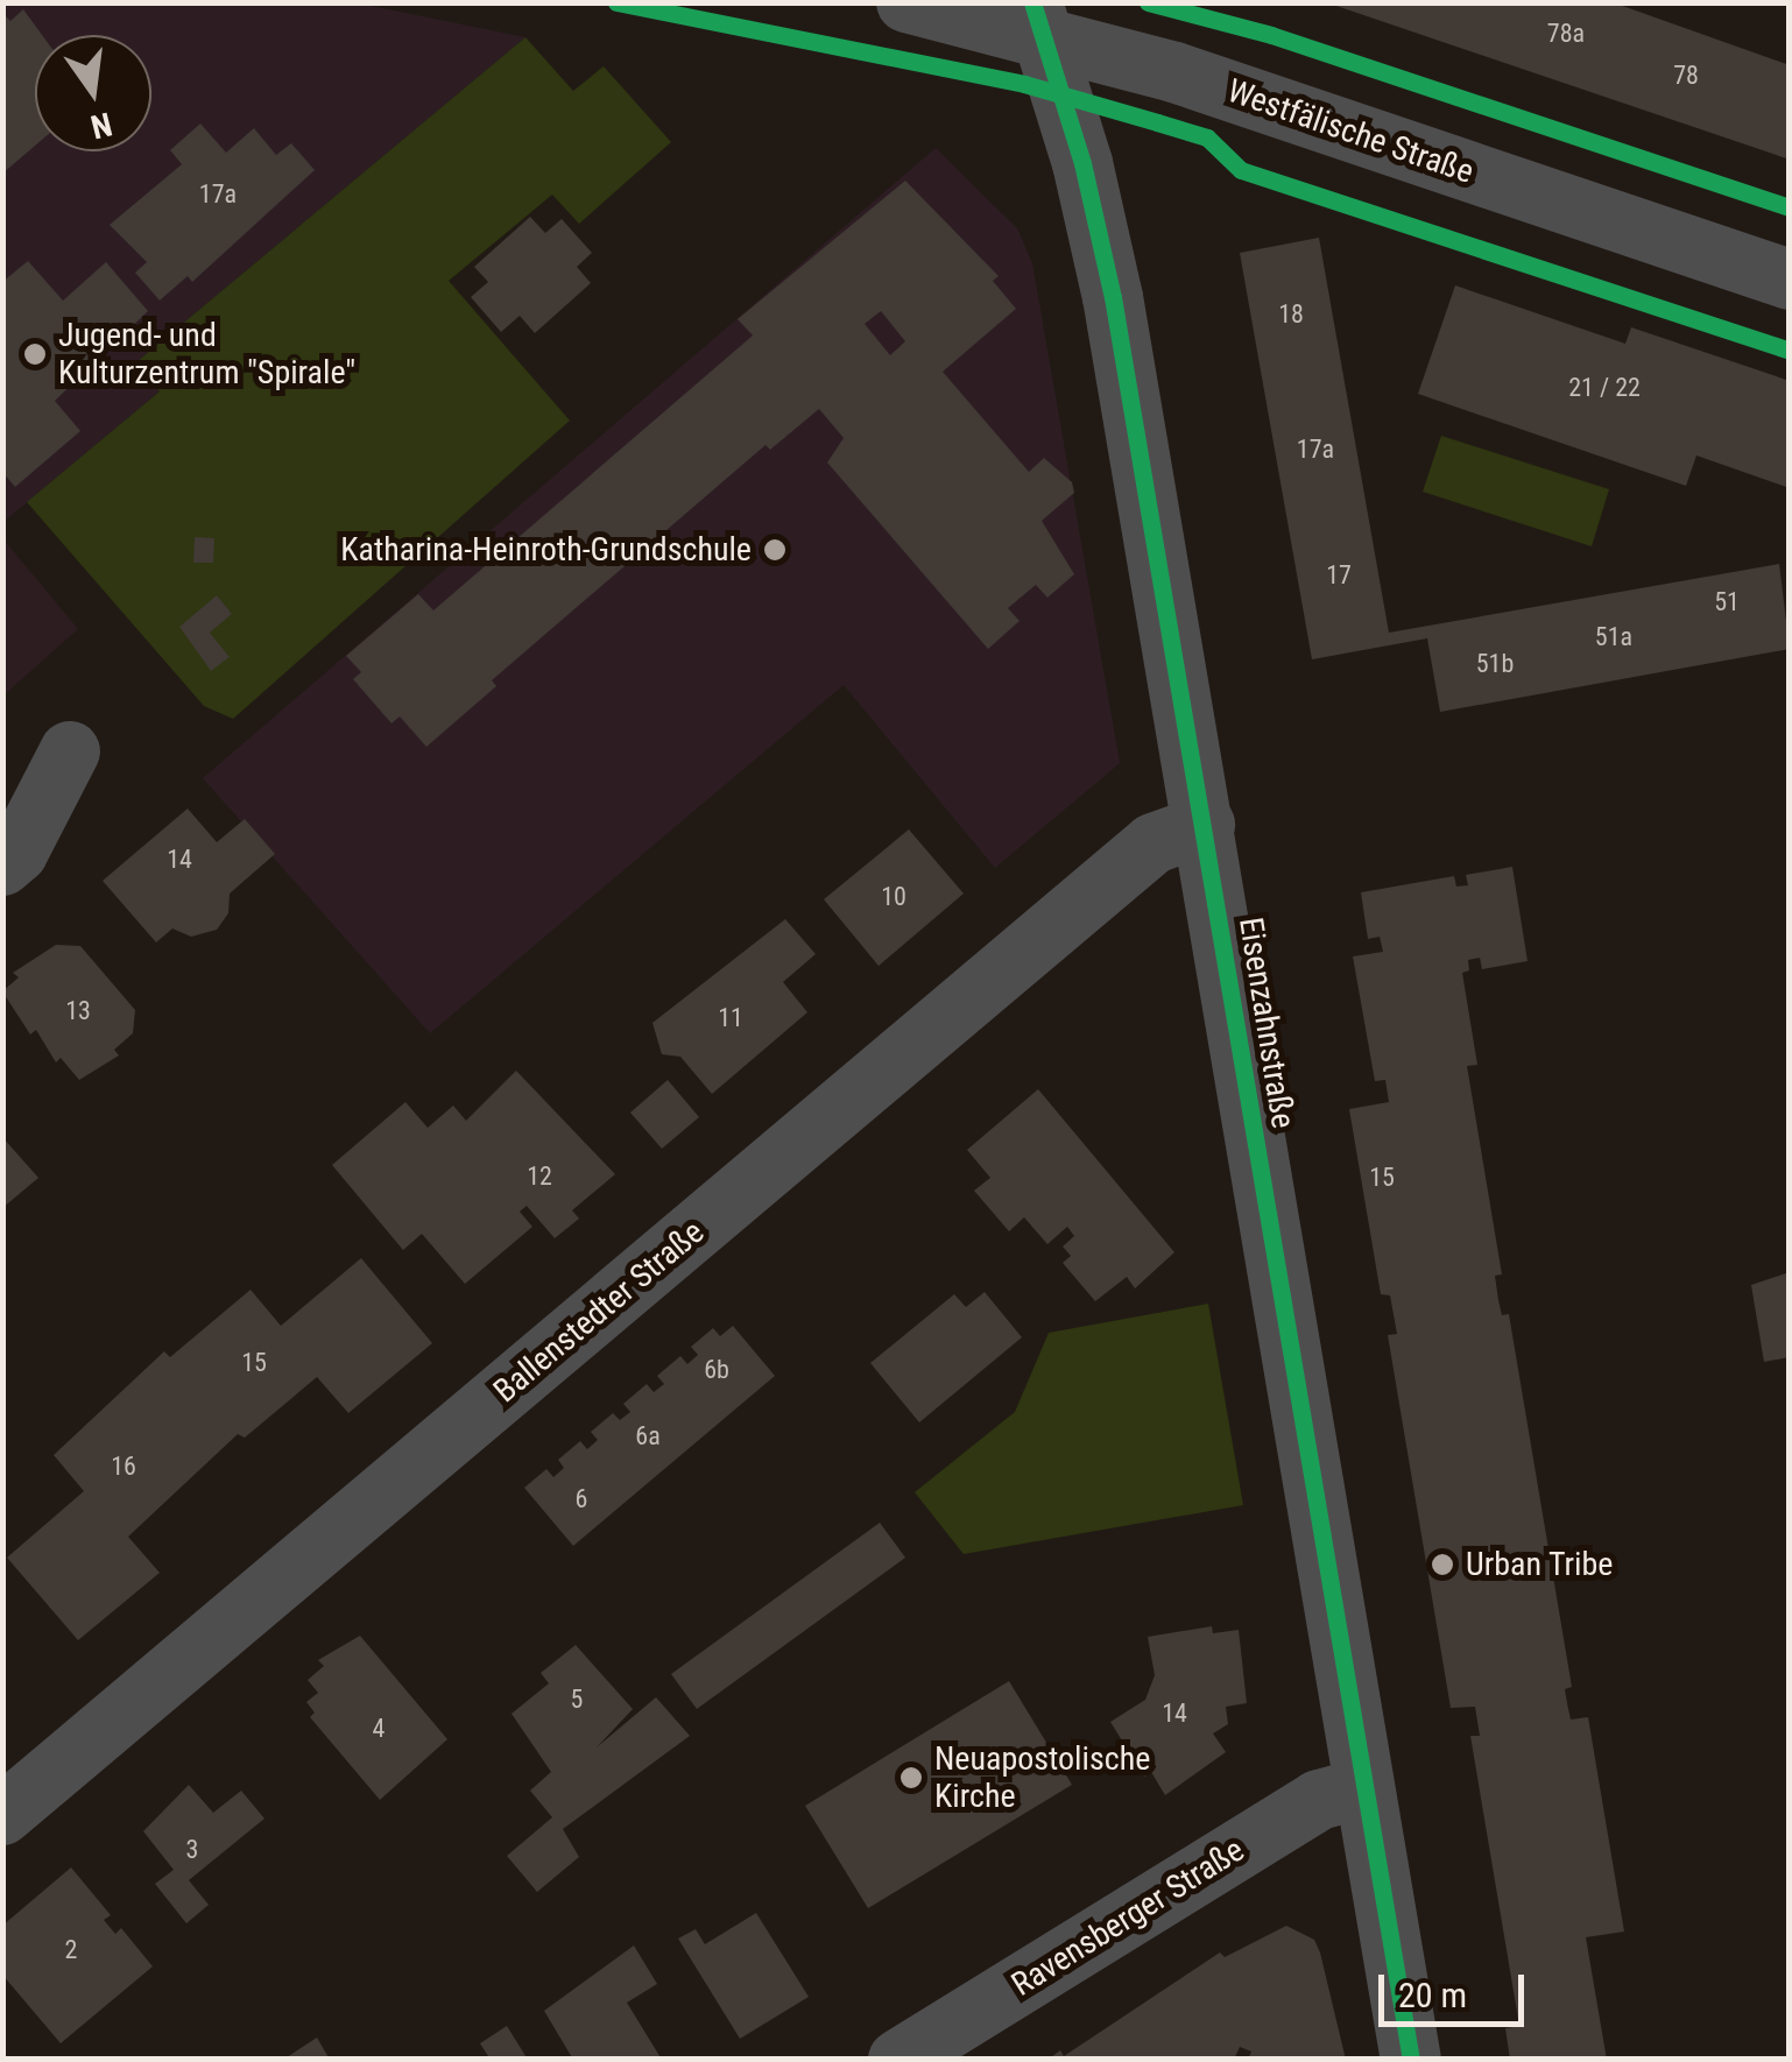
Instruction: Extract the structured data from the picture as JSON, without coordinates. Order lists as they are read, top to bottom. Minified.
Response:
{"streets":{"street":["Westfälische Straße","Eisenzahnstraße","Ballenstedter Straße","Ravensberger Straße"]},"crossings":[["Westfälische Straße","Eisenzahnstraße"],["Eisenzahnstraße","Ballenstedter Straße"],["Eisenzahnstraße","Ravensberger Straße"]],"places":["Jugend- und Kulturzentrum \"Spirale\"","Katharina-Heinroth-Grundschule","Urban Tribe","Neuapostolische Kirche"],"house_numbers":["78a","78","17a","18","21 / 22","17a","17","51","51a","51b","14","10","13","11","12","15","15","6b","6a","16","6","5","14","4","3","2"],"scale_bar":"20 m","north":"bottom"}
